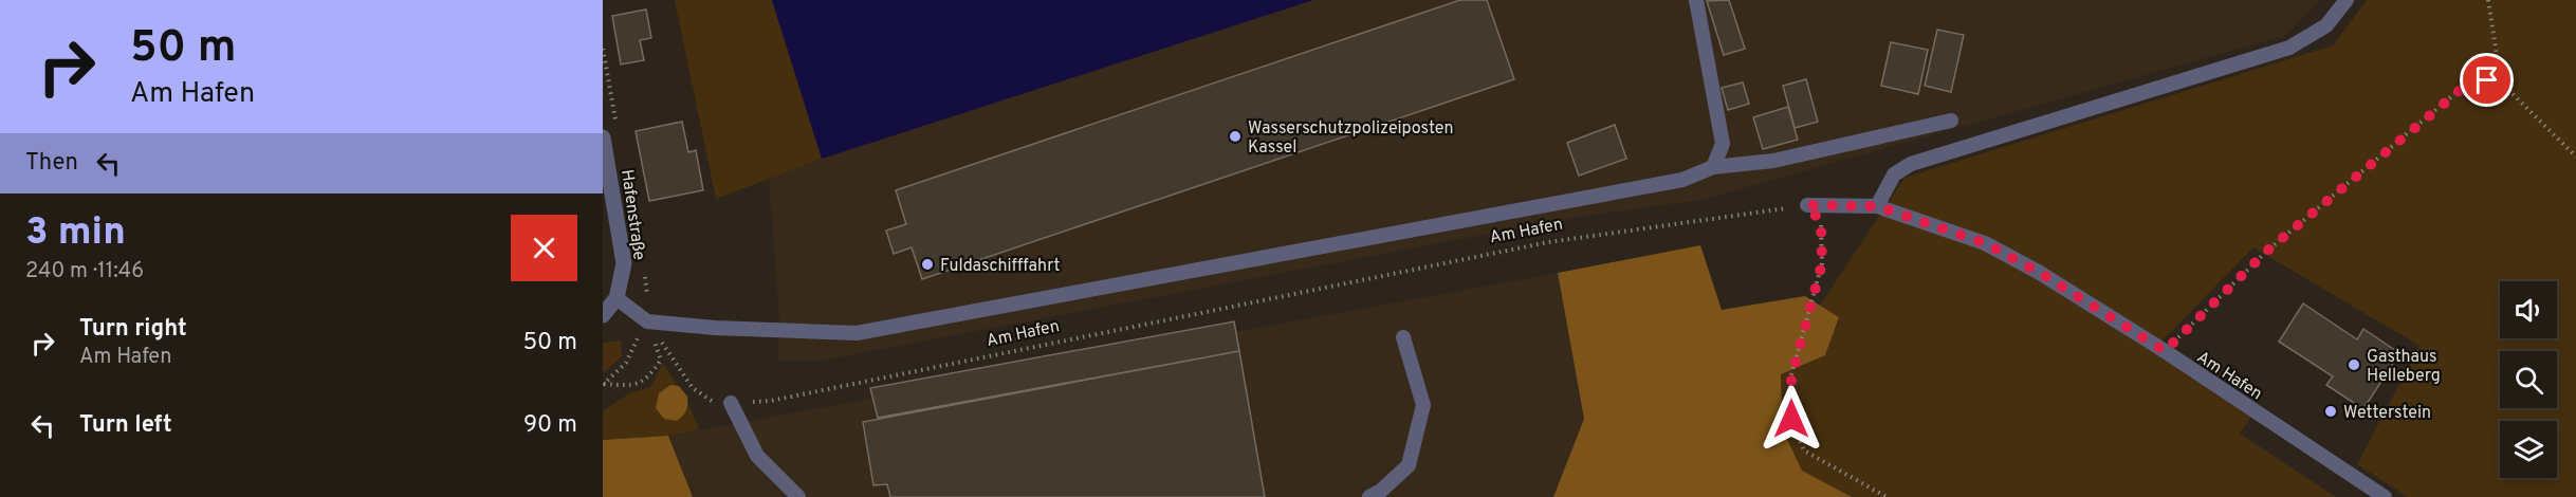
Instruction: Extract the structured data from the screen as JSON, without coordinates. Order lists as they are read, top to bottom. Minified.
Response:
{"streets":{"street":["Hafenstraße"],"lane":["Am Hafen"]},"places":["Wasserschutzpolizeiposten Kassel","Fuldaschifffahrt","Gasthaus Helleberg","Wetterstein"],"page":{"turn":["50 m","Am Hafen"],"then":"Then","heading":["3 min","240 m · 11:46"],"list":[{"name":"Turn right","note":"Am Hafen","value":"50 m"},{"name":"Turn left","value":"90 m"}]}}
